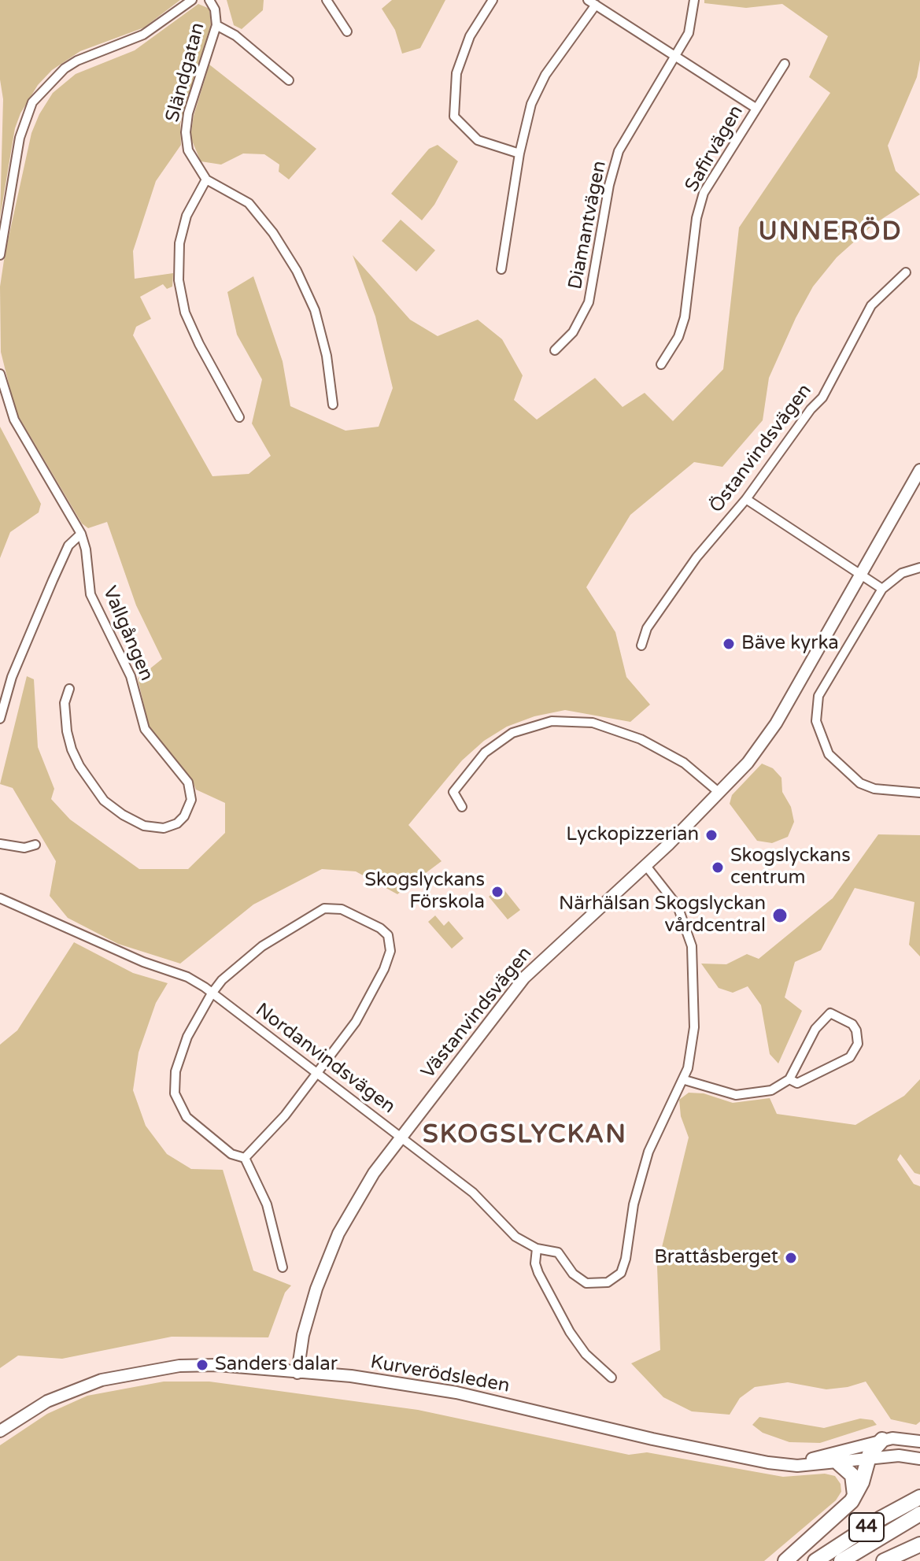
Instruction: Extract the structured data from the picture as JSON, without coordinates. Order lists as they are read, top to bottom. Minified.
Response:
{"streets":{"highway":["44"],"street":["Sländgatan","Safirvägen","Diamantvägen","Östanvindsvägen","Vallgången","Västanvindsvägen","Nordanvindsvägen","Kurverödsleden"]},"crossings":[["Västanvindsvägen","Nordanvindsvägen"],["Västanvindsvägen","Kurverödsleden"]],"districts":["UNNERÖD","SKOGSLYCKAN"],"places":["Bäve kyrka","Lyckopizzerian","Skogslyckans centrum","Skogslyckans Förskola","Närhälsan Skogslyckan vårdcentral","Brattåsberget","Sanders dalar"]}
